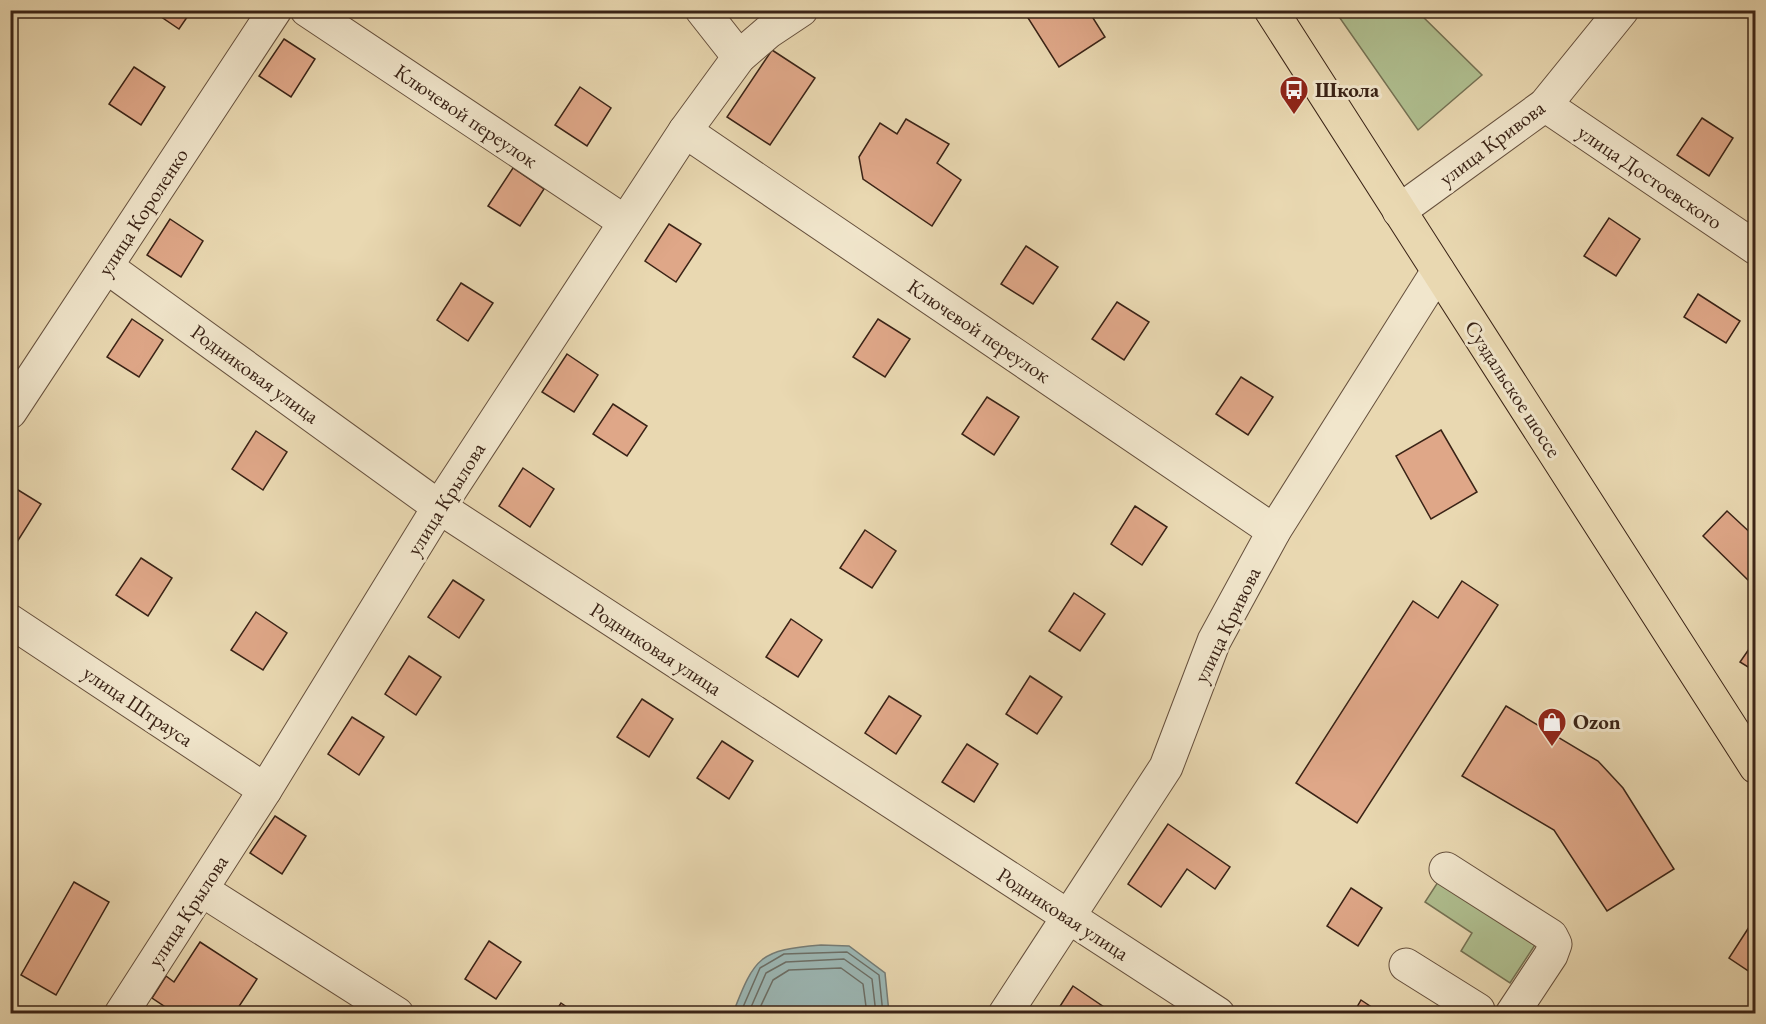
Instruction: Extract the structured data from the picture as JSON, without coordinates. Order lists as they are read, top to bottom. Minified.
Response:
{"streets":{"main road":["Суздальское шоссе"],"street":["Ключевой переулок","улица Кривова","улица Достоевского","улица Короленко","Родниковая улица","улица Крылова","улица Штрауса"]},"crossings":[["Ключевой переулок","улица Кривова"],["Ключевой переулок","улица Крылова"],["улица Кривова","улица Достоевского"],["улица Кривова","Родниковая улица"],["улица Кривова","Суздальское шоссе"],["улица Короленко","Родниковая улица"],["Родниковая улица","улица Крылова"],["улица Крылова","улица Штрауса"]],"places":{"bus stop":["Школа"],"shop":["Ozon"]}}
